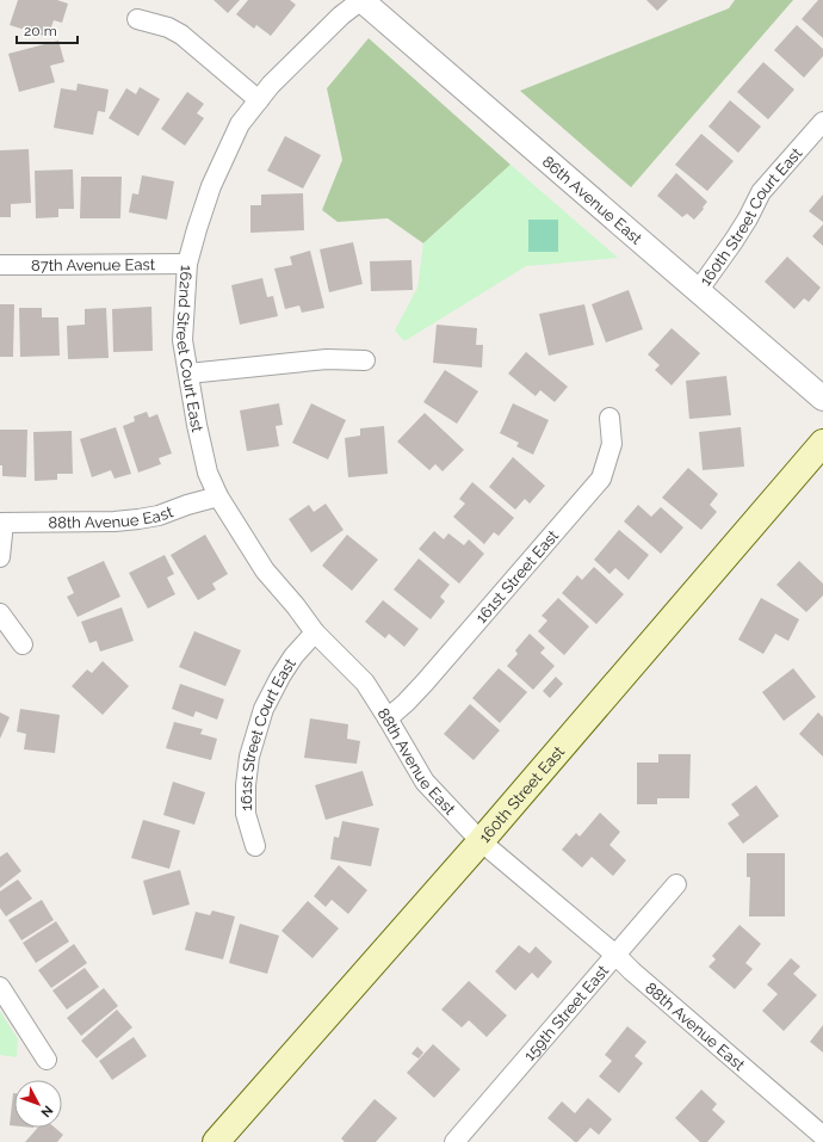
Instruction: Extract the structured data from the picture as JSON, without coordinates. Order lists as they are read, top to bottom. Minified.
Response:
{"streets":{"main road":["160th Street East"],"street":["86th Avenue East","160th Street Court East","87th Avenue East","162nd Street Court East","88th Avenue East","161st Street East","161st Street Court East","159th Street East"]},"crossings":[["86th Avenue East","160th Street Court East"],["86th Avenue East","162nd Street Court East"],["87th Avenue East","162nd Street Court East"],["162nd Street Court East","88th Avenue East"],["88th Avenue East","161st Street East"],["88th Avenue East","161st Street Court East"],["88th Avenue East","160th Street East"],["88th Avenue East","159th Street East"]],"scale_bar":"20 m","north":"bottom right"}
